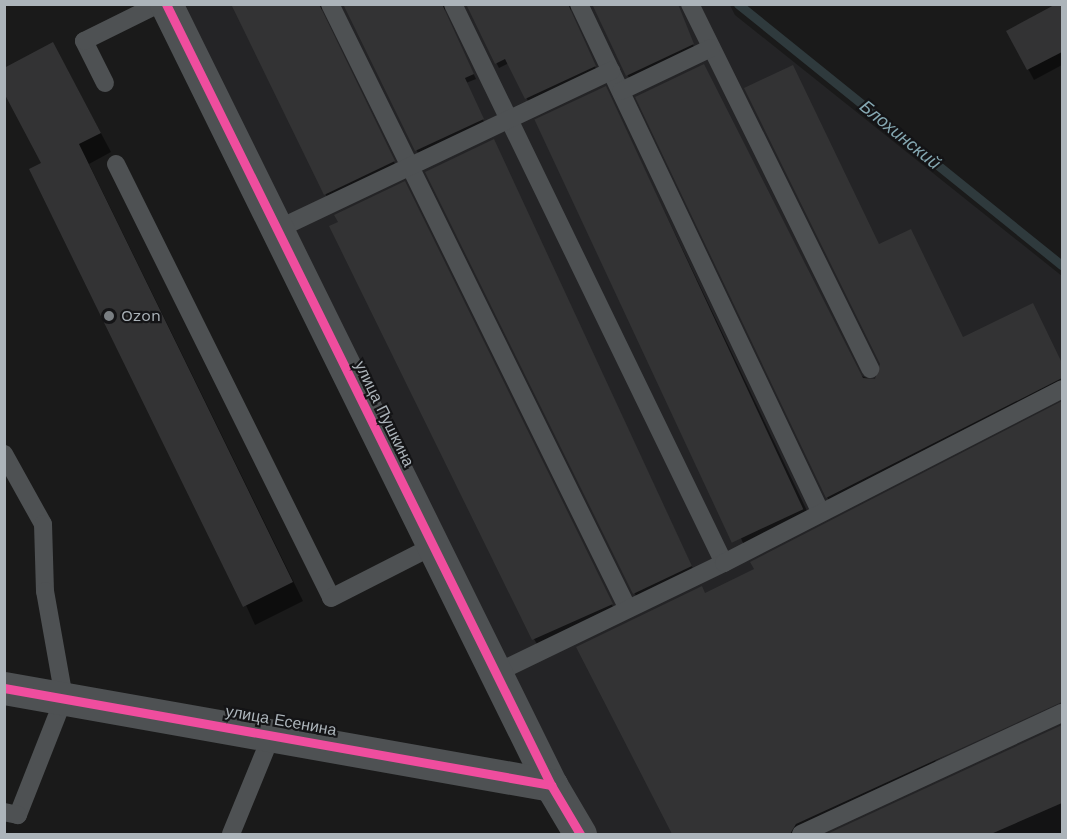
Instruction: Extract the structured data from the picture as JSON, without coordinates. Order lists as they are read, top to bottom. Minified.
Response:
{"streets":{"street":["улица Пушкина","улица Есенина"]},"crossings":[["улица Пушкина","улица Есенина"]],"water":["Блохинский"],"places":["Ozon"]}
